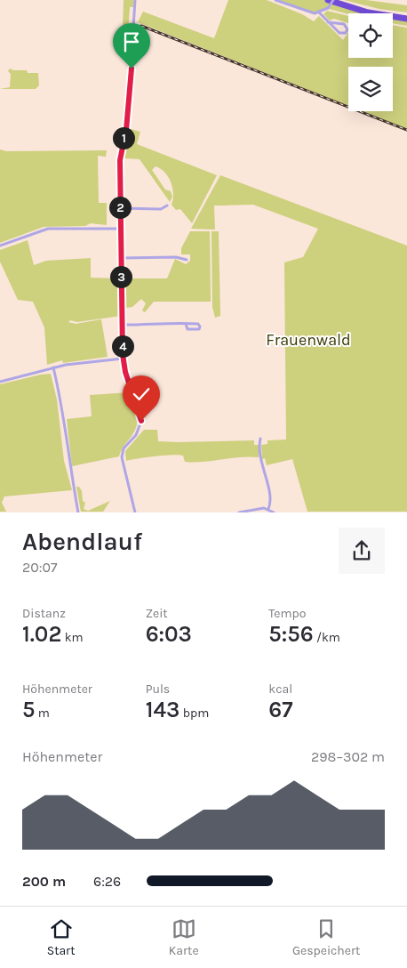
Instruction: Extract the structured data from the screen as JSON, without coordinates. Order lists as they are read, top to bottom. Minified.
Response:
{"parks":["Frauenwald"],"page":{"pins":["1","2","3","4"],"heading":["Abendlauf","20:07"],"stats":[["Distanz","1.02 km"],["Zeit","6:03"],["Tempo","5:56 /km"],["Höhenmeter","5 m"],["Puls","143 bpm"],["kcal","67"]],"chart":["Höhenmeter","298–302 m"],"list":[{"name":"200 m","note":"6:26"}],"tabs":["Start","Karte","Gespeichert"]}}
